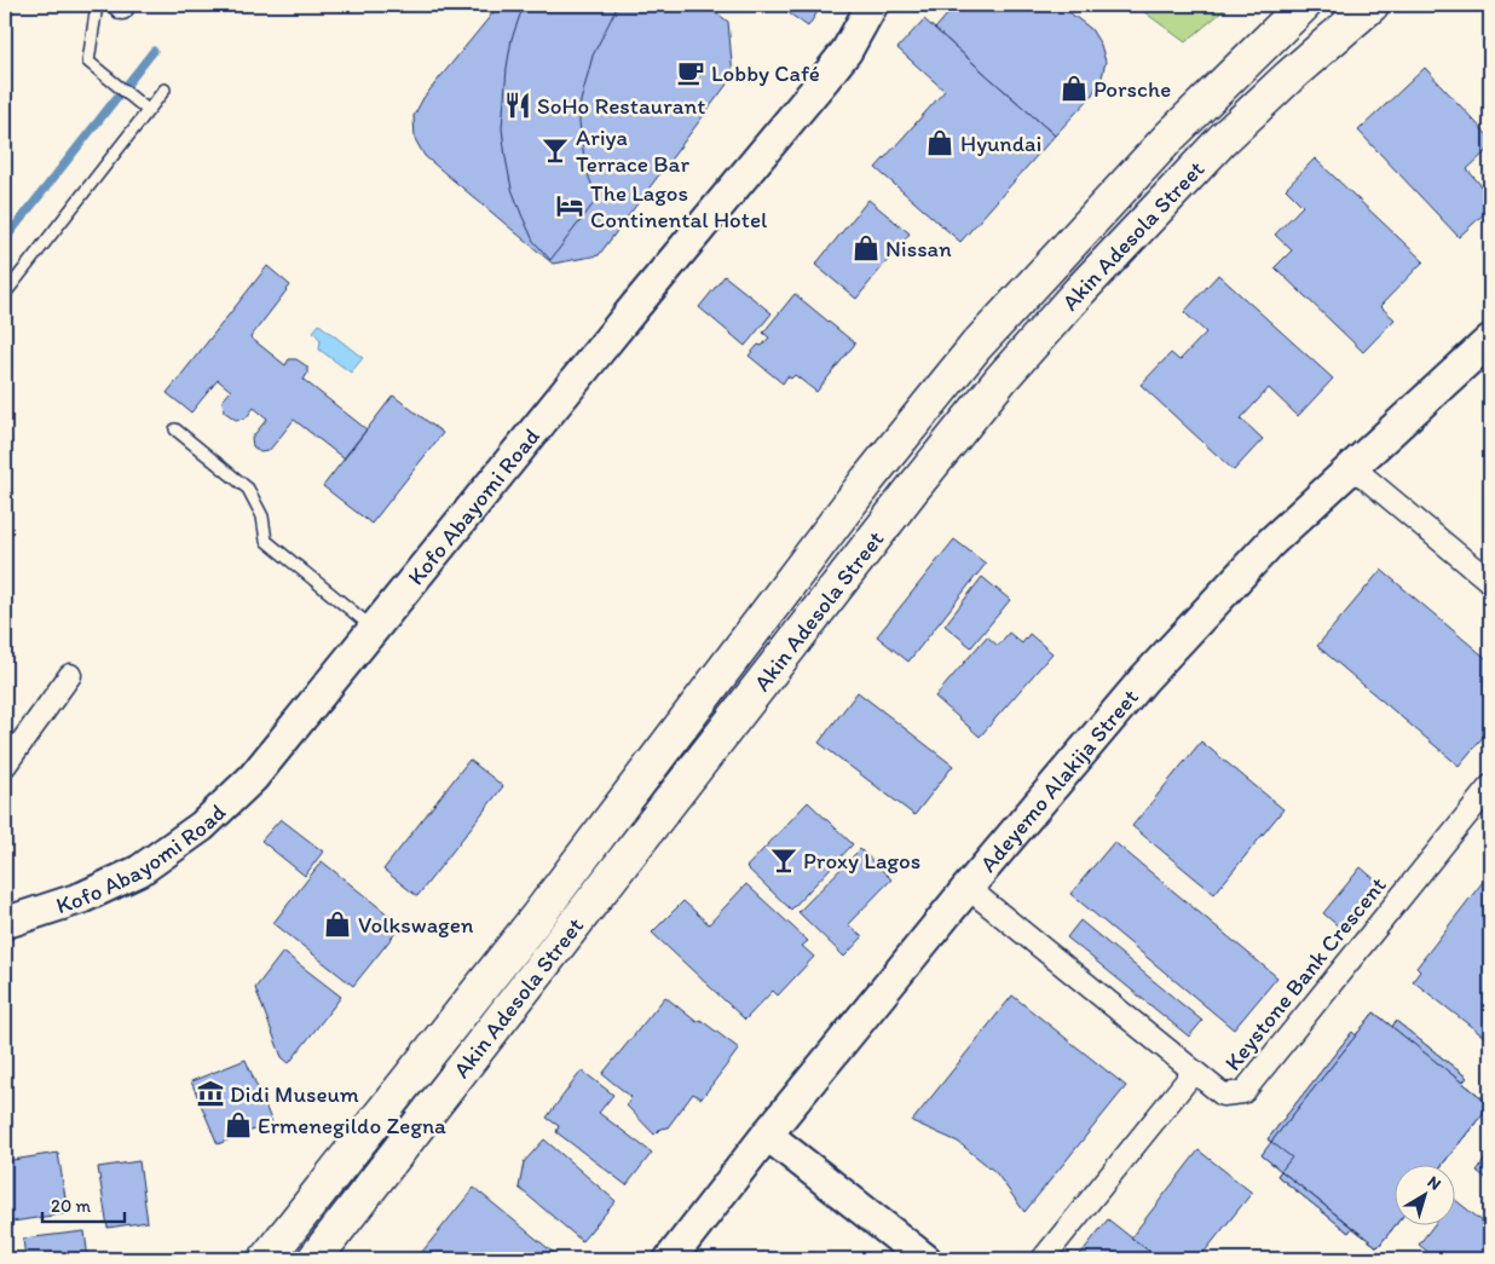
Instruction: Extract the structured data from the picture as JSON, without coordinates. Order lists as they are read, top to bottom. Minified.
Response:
{"streets":{"main road":["Akin Adesola Street"],"street":["Kofo Abayomi Road","Adeyemo Alakija Street","Keystone Bank Crescent"]},"crossings":[["Adeyemo Alakija Street","Keystone Bank Crescent"]],"places":{"cafe":["Lobby Café"],"shop":["Porsche","Hyundai","Nissan","Volkswagen","Ermenegildo Zegna"],"restaurant":["SoHo Restaurant"],"bar":["Ariya Terrace Bar","Proxy Lagos"],"hotel":["The Lagos Continental Hotel"],"museum":["Didi Museum"]},"scale_bar":"20 m","north":"top right"}
